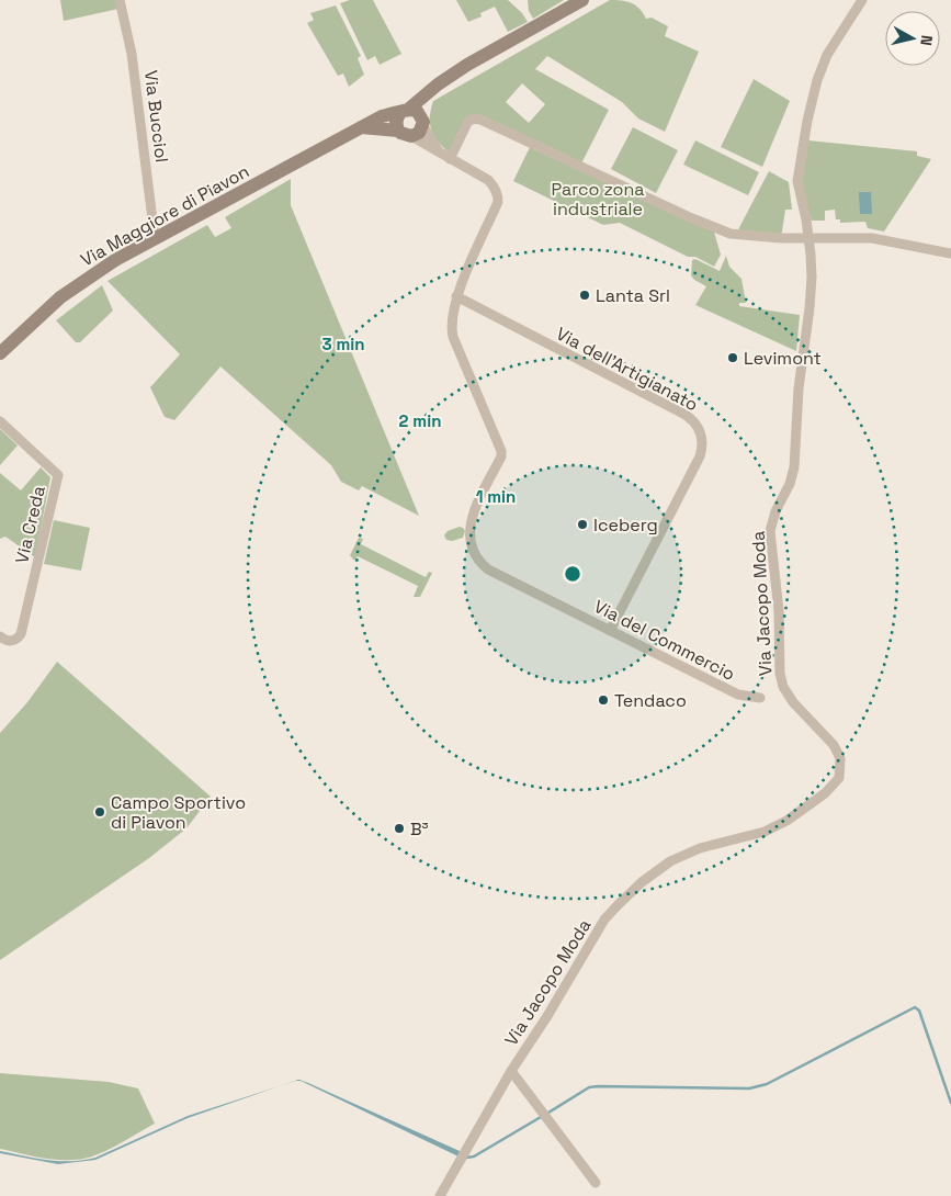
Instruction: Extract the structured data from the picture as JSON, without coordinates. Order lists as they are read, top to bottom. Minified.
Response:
{"streets":{"main road":["Via Maggiore di Piavon"],"street":["Via Bucciol","Via dell'Artigianato","Via Creda","Via Jacopo Moda","Via del Commercio"]},"crossings":[["Via Bucciol","Via Maggiore di Piavon"],["Via Maggiore di Piavon","Via del Commercio"],["Via dell'Artigianato","Via del Commercio"]],"parks":["Parco zona industriale"],"places":["Lanta Srl","Levimont","Iceberg","Tendaco","Campo Sportivo di Piavon","B³"],"north":"right","rings":["3 min","2 min","1 min"]}
